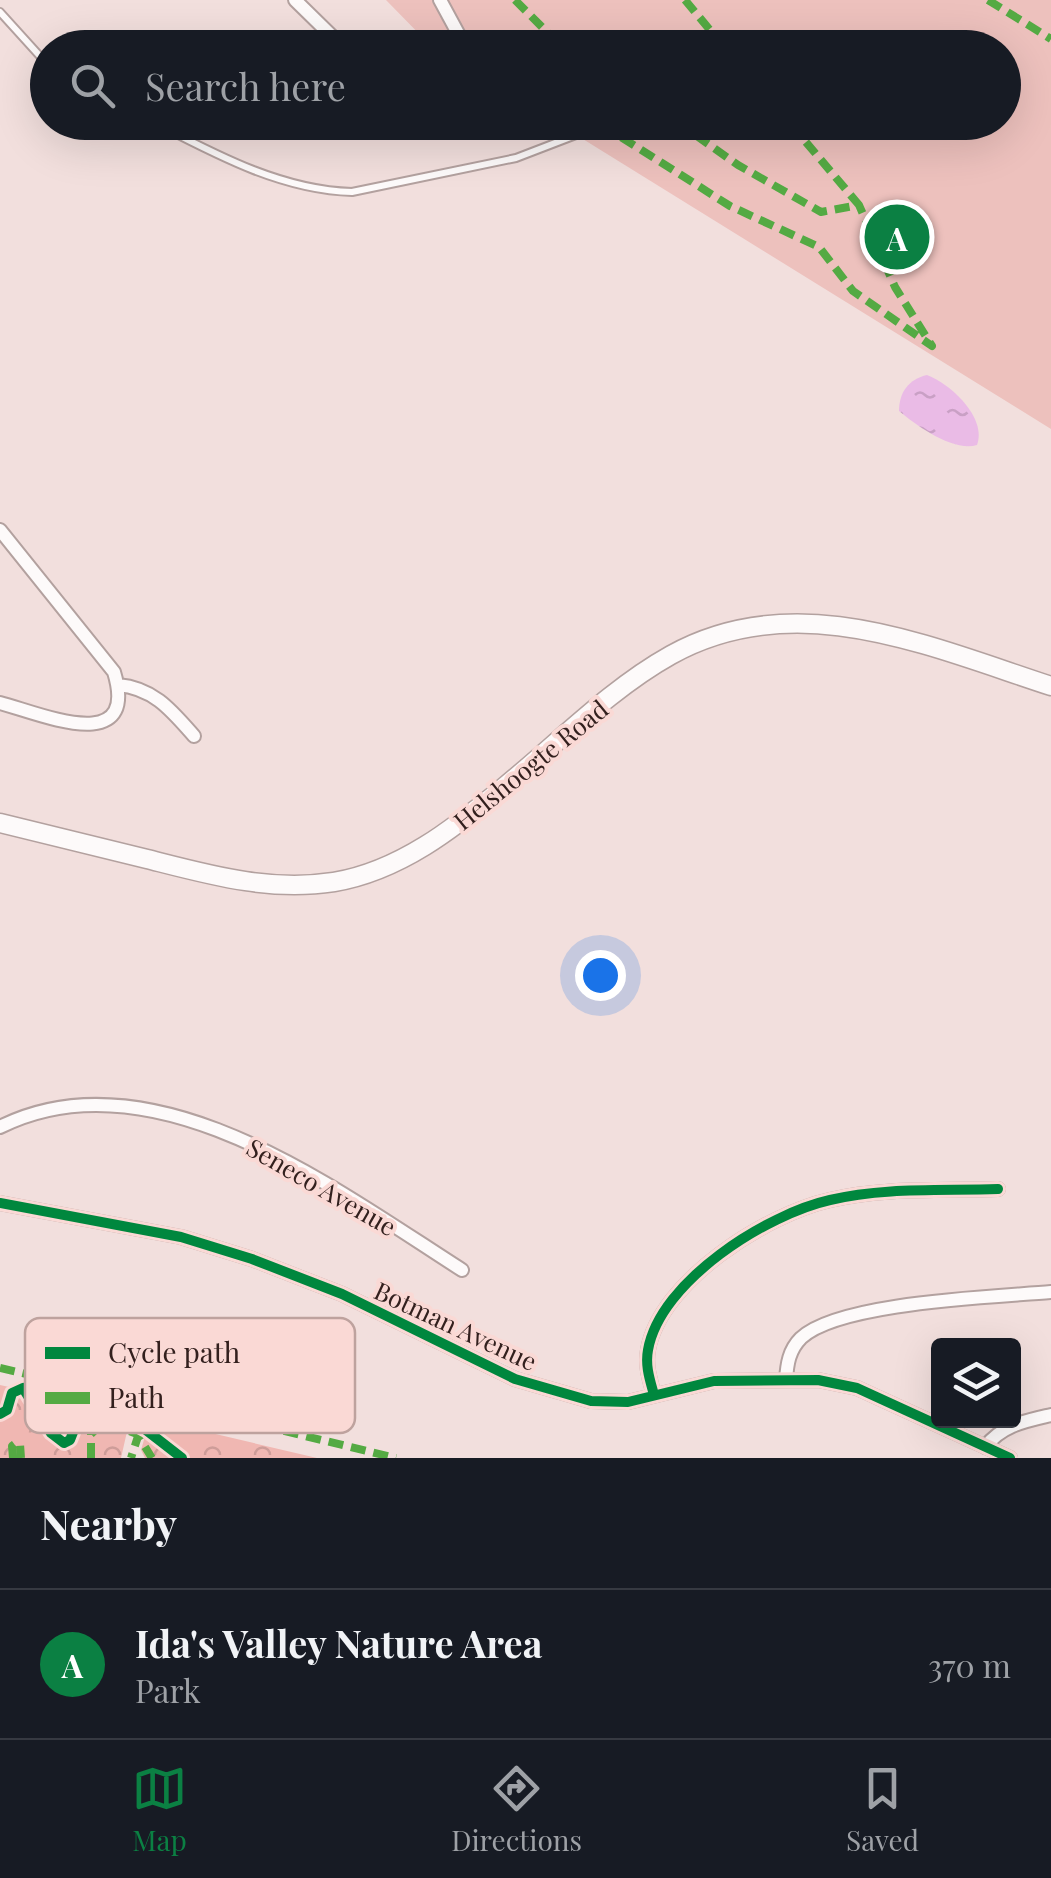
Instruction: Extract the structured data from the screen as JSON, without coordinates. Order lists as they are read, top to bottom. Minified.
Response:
{"streets":{"main road":["Helshoogte Road"],"street":["Seneco Avenue","Botman Avenue"]},"legend":["Cycle path","Path"],"page":{"search":"Search here","pins":"A","heading":"Nearby","list":[{"mark":"A","name":"Ida's Valley Nature Area","note":"Park","value":"370 m"}],"nav":["Map","Directions","Saved"]}}
